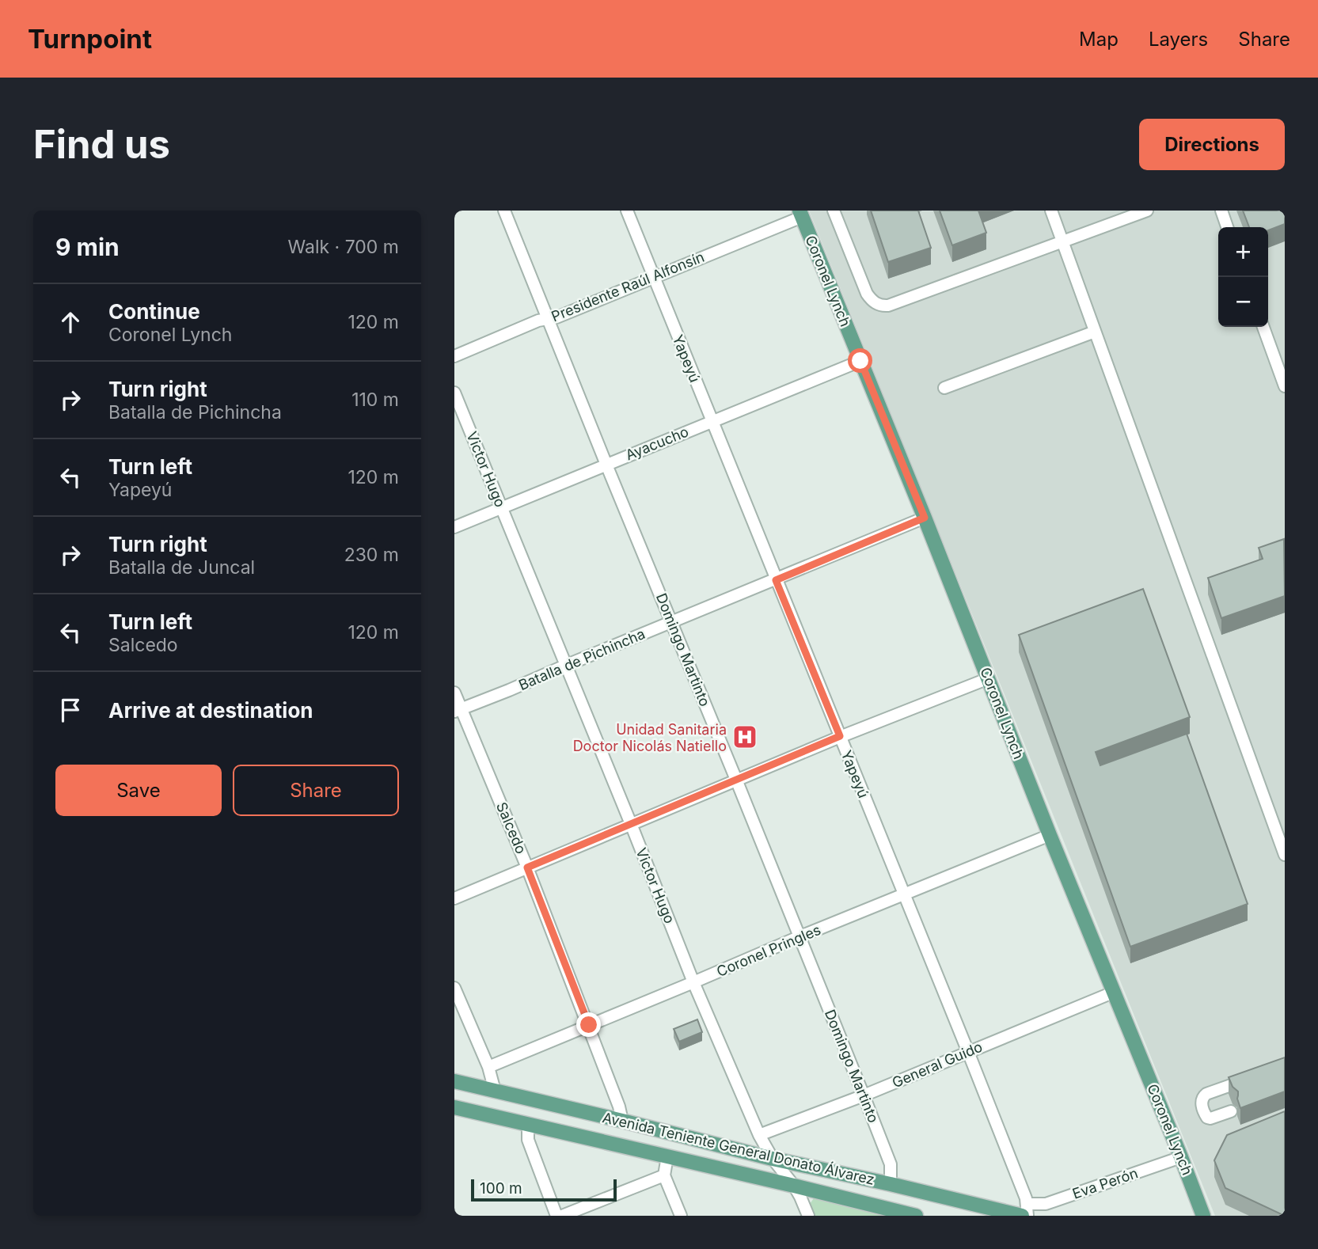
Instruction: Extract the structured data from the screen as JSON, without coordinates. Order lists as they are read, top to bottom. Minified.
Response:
{"streets":{"main road":["Coronel Lynch","Avenida Teniente General Donato Álvarez"],"street":["Presidente Raúl Alfonsín","Yapeyú","Ayacucho","Victor Hugo","Domingo Martinto","Batalla de Pichincha","Salcedo","Coronel Pringles","General Guido","Eva Perón"]},"crossings":[["Coronel Lynch","Presidente Raúl Alfonsín"],["Coronel Lynch","Ayacucho"],["Coronel Lynch","Batalla de Pichincha"],["Coronel Lynch","Coronel Pringles"],["Coronel Lynch","General Guido"],["Coronel Lynch","Eva Perón"],["Presidente Raúl Alfonsín","Yapeyú"],["Presidente Raúl Alfonsín","Domingo Martinto"],["Yapeyú","Ayacucho"],["Yapeyú","Batalla de Pichincha"],["Yapeyú","Coronel Pringles"],["Yapeyú","General Guido"],["Yapeyú","Avenida Teniente General Donato Álvarez"],["Yapeyú","Eva Perón"],["Ayacucho","Victor Hugo"],["Ayacucho","Domingo Martinto"],["Victor Hugo","Batalla de Pichincha"],["Victor Hugo","Coronel Pringles"],["Victor Hugo","General Guido"],["Victor Hugo","Avenida Teniente General Donato Álvarez"],["Domingo Martinto","Batalla de Pichincha"],["Domingo Martinto","Coronel Pringles"],["Domingo Martinto","General Guido"],["Domingo Martinto","Avenida Teniente General Donato Álvarez"],["Batalla de Pichincha","Salcedo"],["Salcedo","Coronel Pringles"],["Salcedo","Avenida Teniente General Donato Álvarez"],["Avenida Teniente General Donato Álvarez","Eva Perón"]],"places":{"hospital":["Unidad Sanitaria Doctor Nicolás Natiello"]},"scale_bar":"100 m","page":{"header":"Turnpoint","nav":["Map","Layers","Share"],"buttons":["Directions",["Save","Share"]],"title":"Find us","heading":["9 min","Walk · 700 m"],"map_buttons":["+","−"],"list":[["Continue","Coronel Lynch","120 m"],["Turn right","Batalla de Pichincha","110 m"],["Turn left","Yapeyú","120 m"],["Turn right","Batalla de Juncal","230 m"],["Turn left","Salcedo","120 m"],"Arrive at destination"],"scale":"100 m"}}
